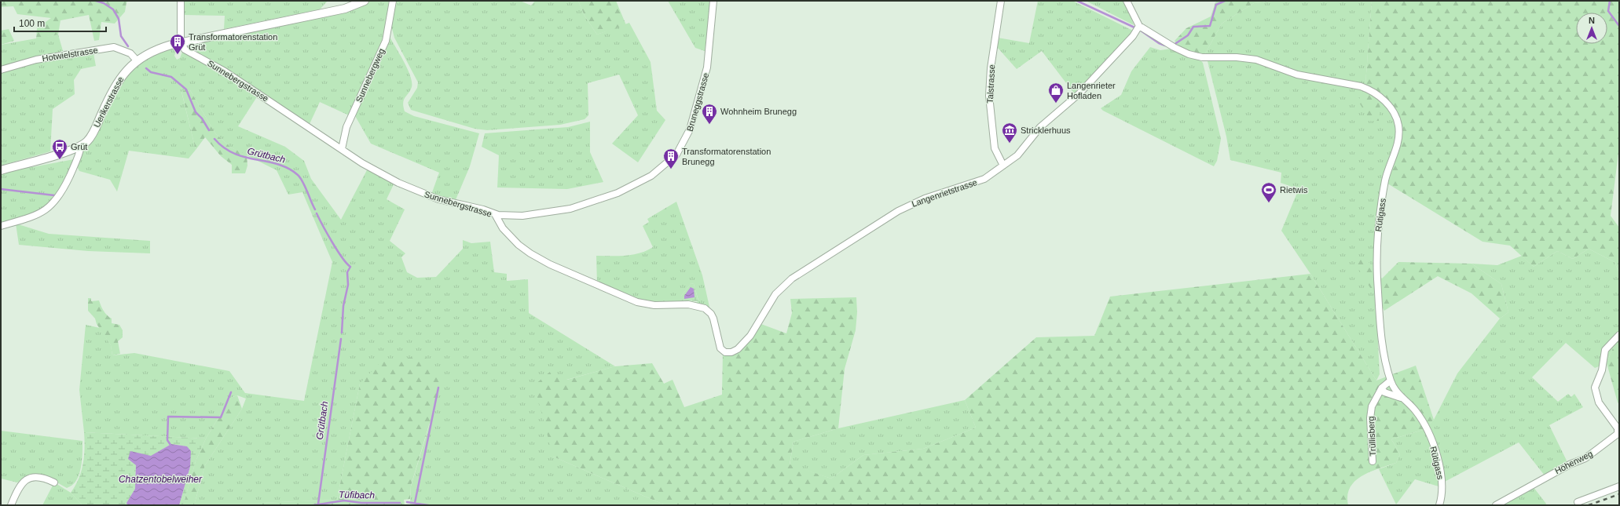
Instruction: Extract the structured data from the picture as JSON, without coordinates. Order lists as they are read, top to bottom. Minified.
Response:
{"streets":{"street":["Hotwielstrasse","Sunnebergweg","Sunnebergstrasse","Talstrasse","Uerikerstrasse","Bruneggstrasse","Langenrietstrasse","Rütigass","Trüllisberg","Höhenweg"]},"crossings":[["Hotwielstrasse","Uerikerstrasse"],["Sunnebergweg","Sunnebergstrasse"],["Sunnebergstrasse","Uerikerstrasse"],["Sunnebergstrasse","Bruneggstrasse"],["Sunnebergstrasse","Langenrietstrasse"],["Talstrasse","Langenrietstrasse"],["Langenrietstrasse","Rütigass"],["Rütigass","Trüllisberg"]],"water":["Grütbach","Chatzentobelweiher","Tüfibach"],"places":{"building":["Transformatorenstation Grüt","Wohnheim Brunegg","Transformatorenstation Brunegg"],"shop":["Langenrieter Hofladen"],"museum":["Stricklerhuus"],"bus stop":["Grüt"],"sports":["Rietwis"]},"scale_bar":"100 m","north":"top"}
